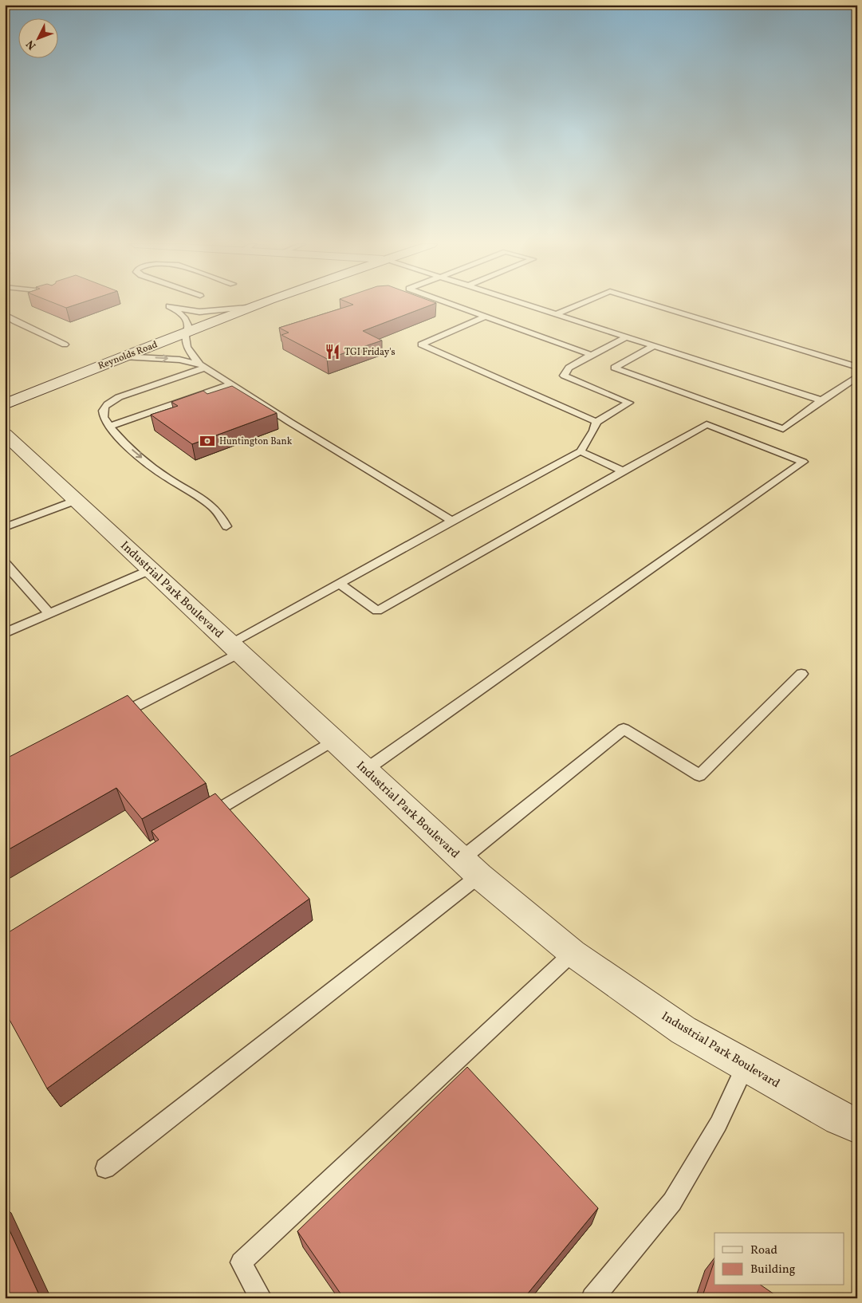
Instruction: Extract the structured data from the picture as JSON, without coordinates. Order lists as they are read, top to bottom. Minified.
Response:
{"streets":{"street":["Reynolds Road","Industrial Park Boulevard"]},"places":{"restaurant":["TGI Friday's"],"bank":["Huntington Bank"]},"legend":["Road","Building"],"north":"bottom left"}
